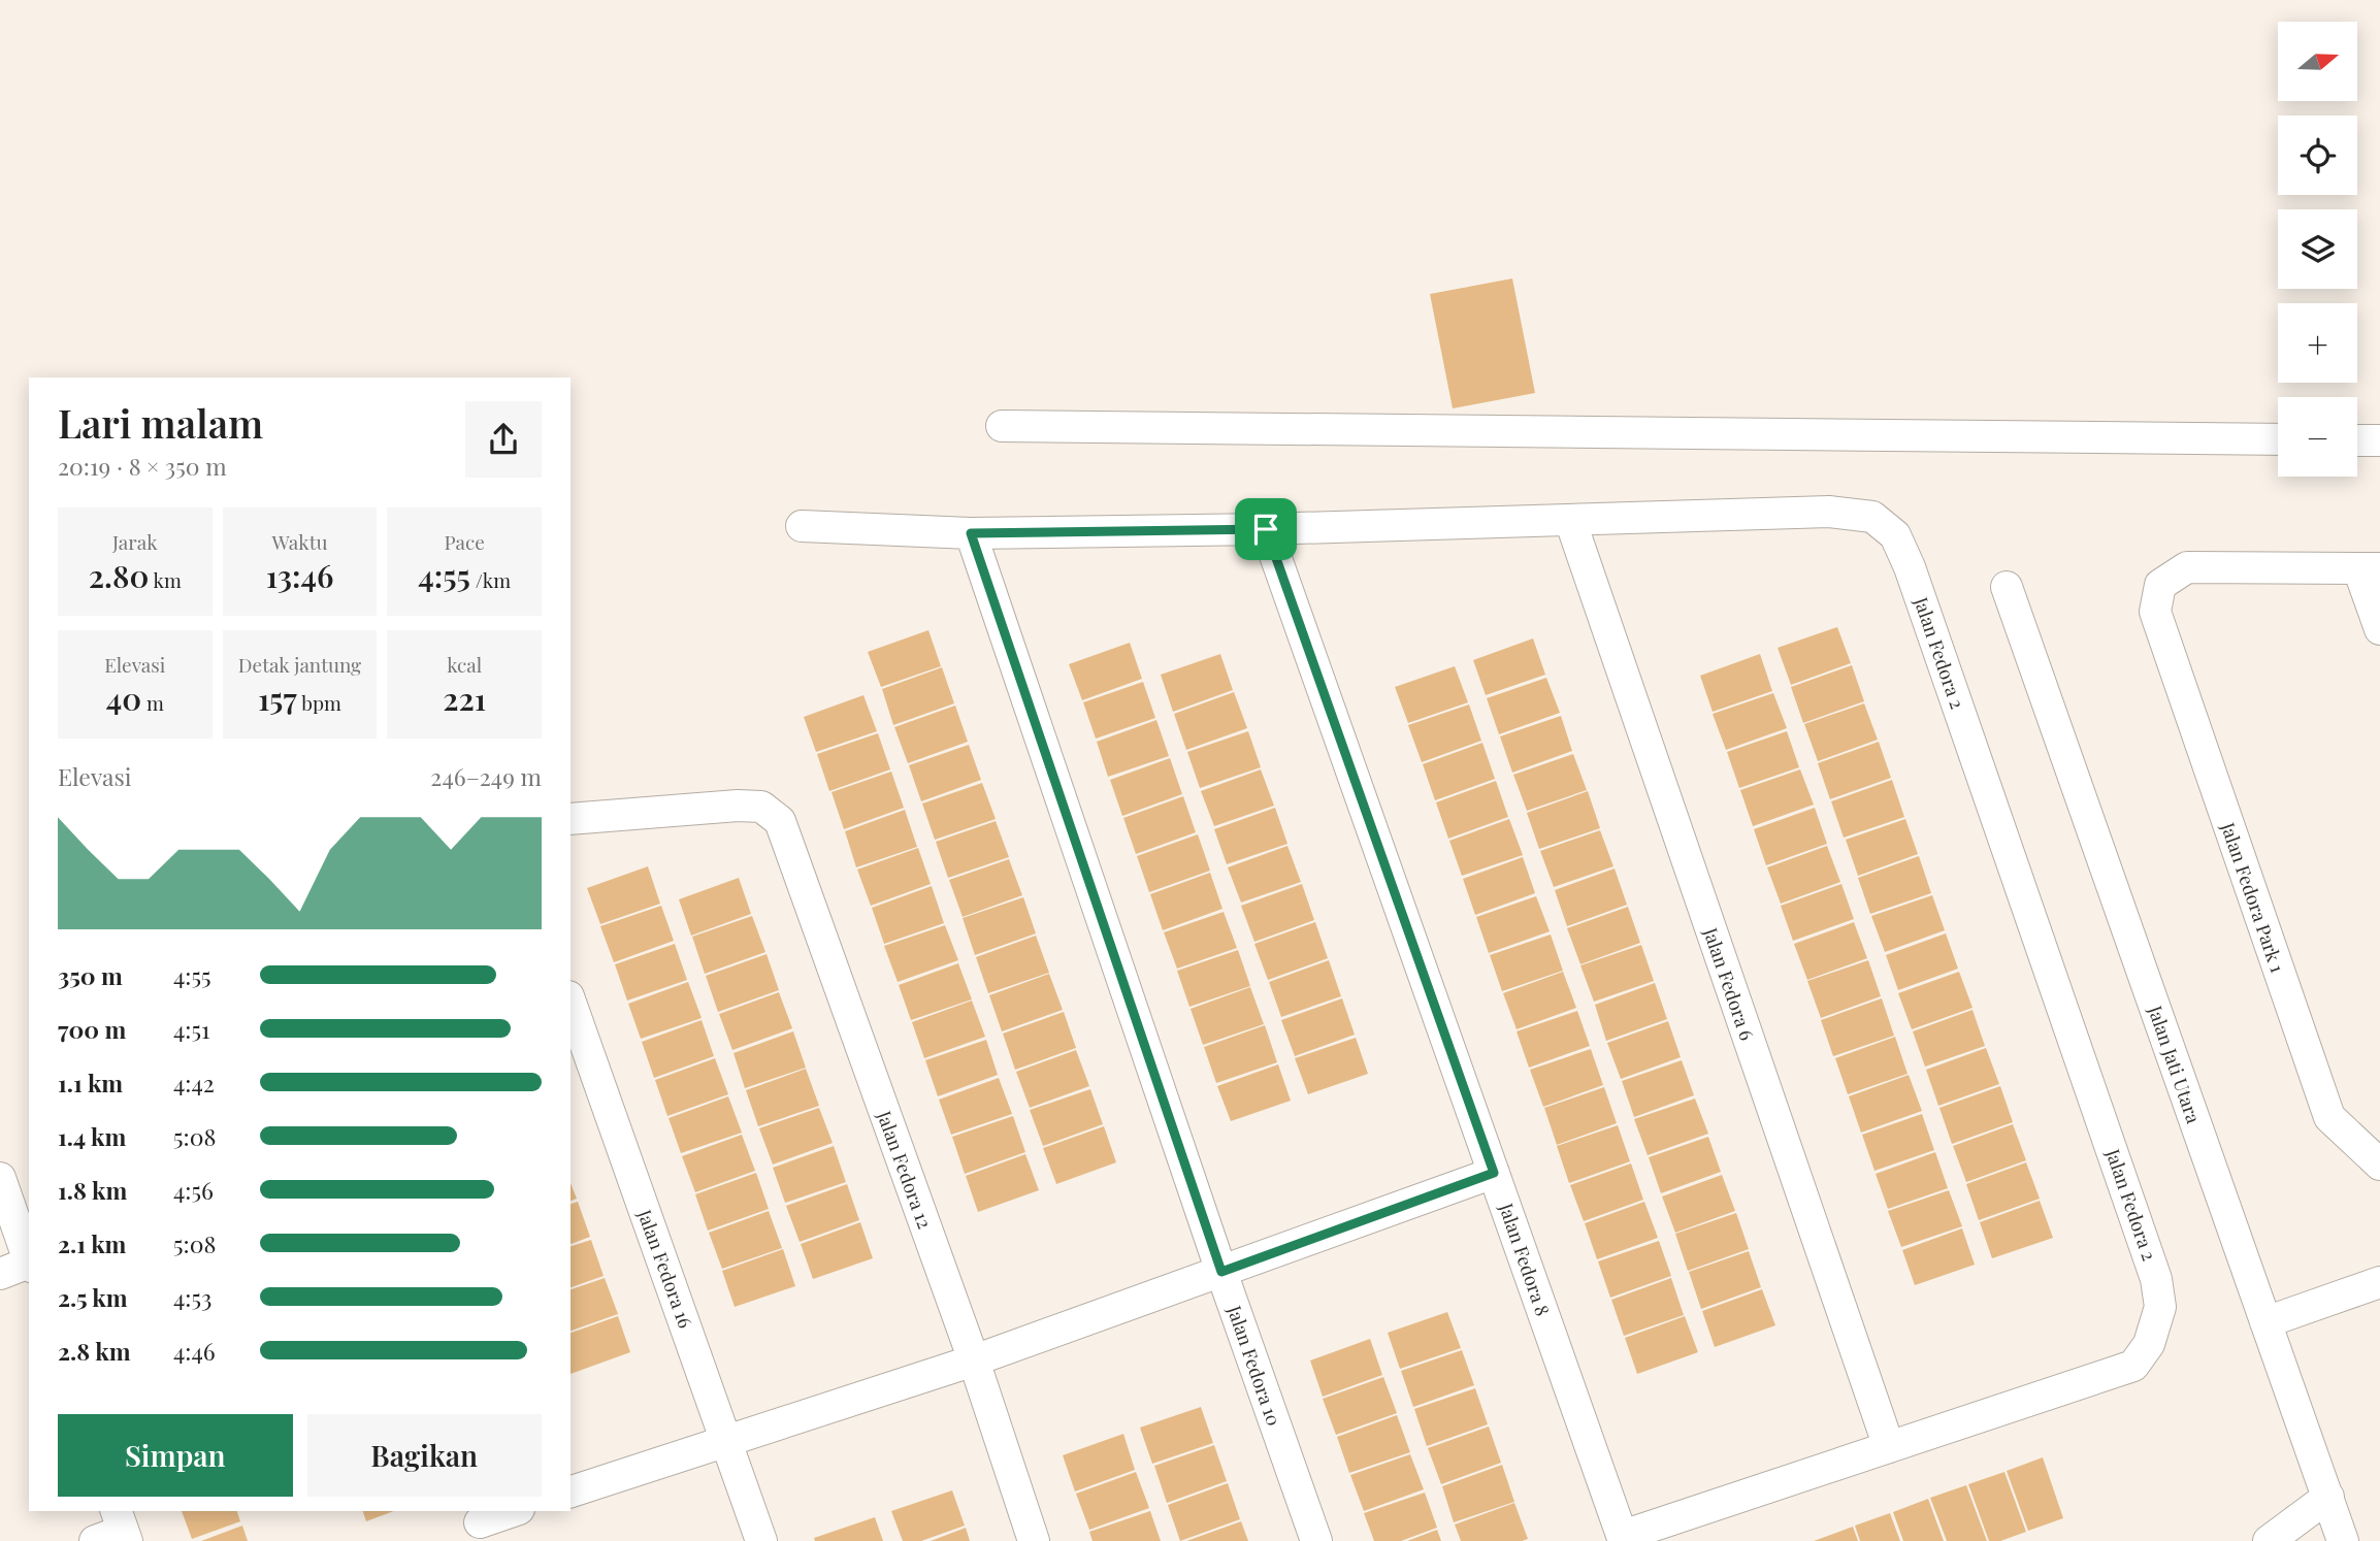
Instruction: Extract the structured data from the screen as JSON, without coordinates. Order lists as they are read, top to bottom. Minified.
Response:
{"streets":{"street":["Jalan Fedora 2","Jalan Fedora Park 1","Jalan Fedora 6","Jalan Jati Utara","Jalan Fedora 12","Jalan Fedora 8","Jalan Fedora 16","Jalan Fedora 10"]},"crossings":[["Jalan Fedora 2","Jalan Fedora 6"],["Jalan Fedora 2","Jalan Fedora 8"]],"north":"right","page":{"map_buttons":["+","−"],"heading":["Lari malam","20:19 · 8 × 350 m"],"stats":[["Jarak","2.80 km"],["Waktu","13:46"],["Pace","4:55 /km"],["Elevasi","40 m"],["Detak jantung","157 bpm"],["kcal","221"]],"chart":["Elevasi","246–249 m"],"list":[{"name":"350 m","note":"4:55"},{"name":"700 m","note":"4:51"},{"name":"1.1 km","note":"4:42"},{"name":"1.4 km","note":"5:08"},{"name":"1.8 km","note":"4:56"},{"name":"2.1 km","note":"5:08"},{"name":"2.5 km","note":"4:53"},{"name":"2.8 km","note":"4:46"}],"buttons":["Simpan","Bagikan"]}}
